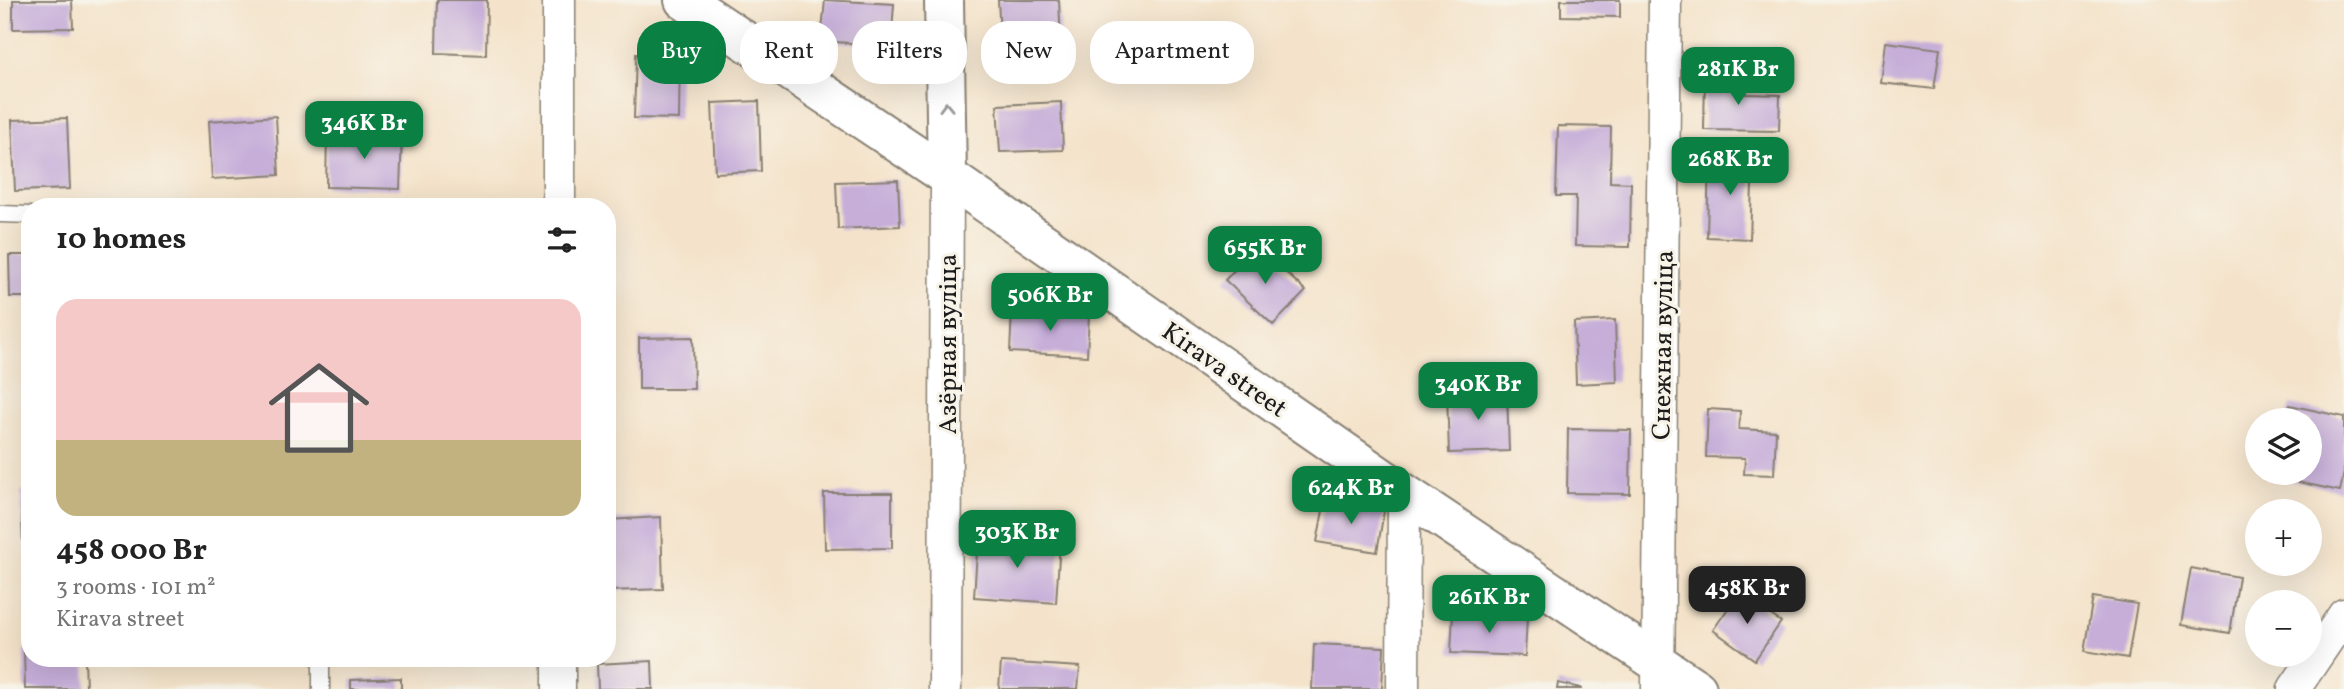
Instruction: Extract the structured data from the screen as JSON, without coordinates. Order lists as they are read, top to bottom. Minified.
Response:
{"streets":{"main road":["Азёрная вуліца","Kirava street"],"street":["Снежная вуліца"]},"crossings":[["Азёрная вуліца","Kirava street"],["Снежная вуліца","Kirava street"]],"page":{"chip":["Buy","Rent","Filters","New","Apartment"],"price":["281K Br","346K Br","268K Br","655K Br","506K Br","340K Br","624K Br","303K Br","458K Br","261K Br"],"heading":"10 homes","list":[{"name":"458 000 Br","note":"3 rooms · 101 m² · Kirava street"}],"map_buttons":["+","−"]}}
